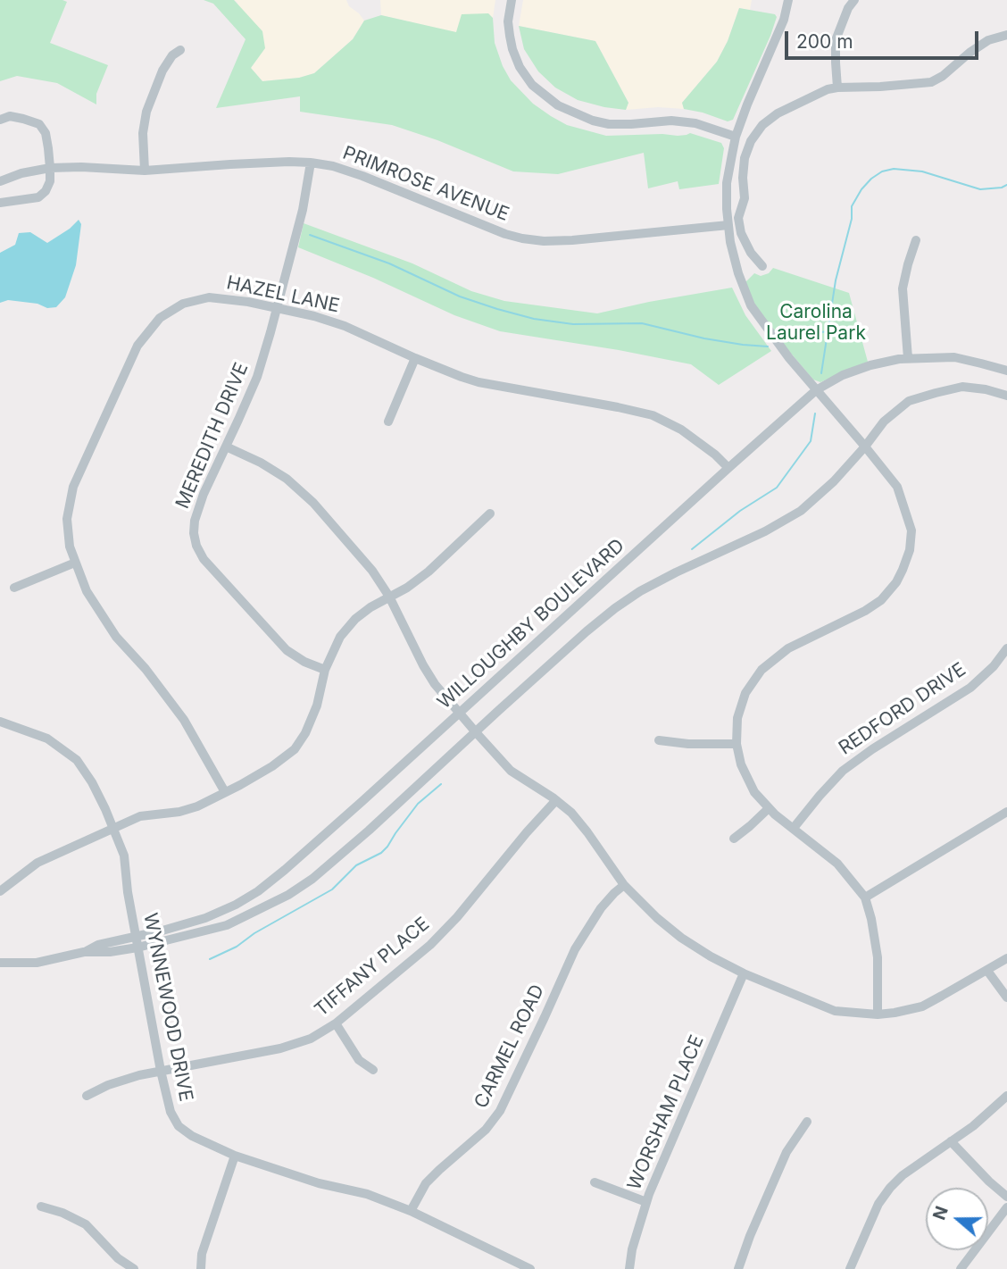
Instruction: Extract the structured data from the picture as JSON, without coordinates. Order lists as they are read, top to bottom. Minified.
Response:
{"streets":{"street":["PRIMROSE AVENUE","HAZEL LANE","MEREDITH DRIVE","WILLOUGHBY BOULEVARD","REDFORD DRIVE","TIFFANY PLACE","WYNNEWOOD DRIVE","CARMEL ROAD","WORSHAM PLACE"]},"crossings":[["PRIMROSE AVENUE","MEREDITH DRIVE"],["HAZEL LANE","MEREDITH DRIVE"],["HAZEL LANE","WILLOUGHBY BOULEVARD"],["WILLOUGHBY BOULEVARD","WYNNEWOOD DRIVE"],["TIFFANY PLACE","WYNNEWOOD DRIVE"],["WYNNEWOOD DRIVE","CARMEL ROAD"]],"parks":["Carolina Laurel Park"],"scale_bar":"200 m","north":"left"}
